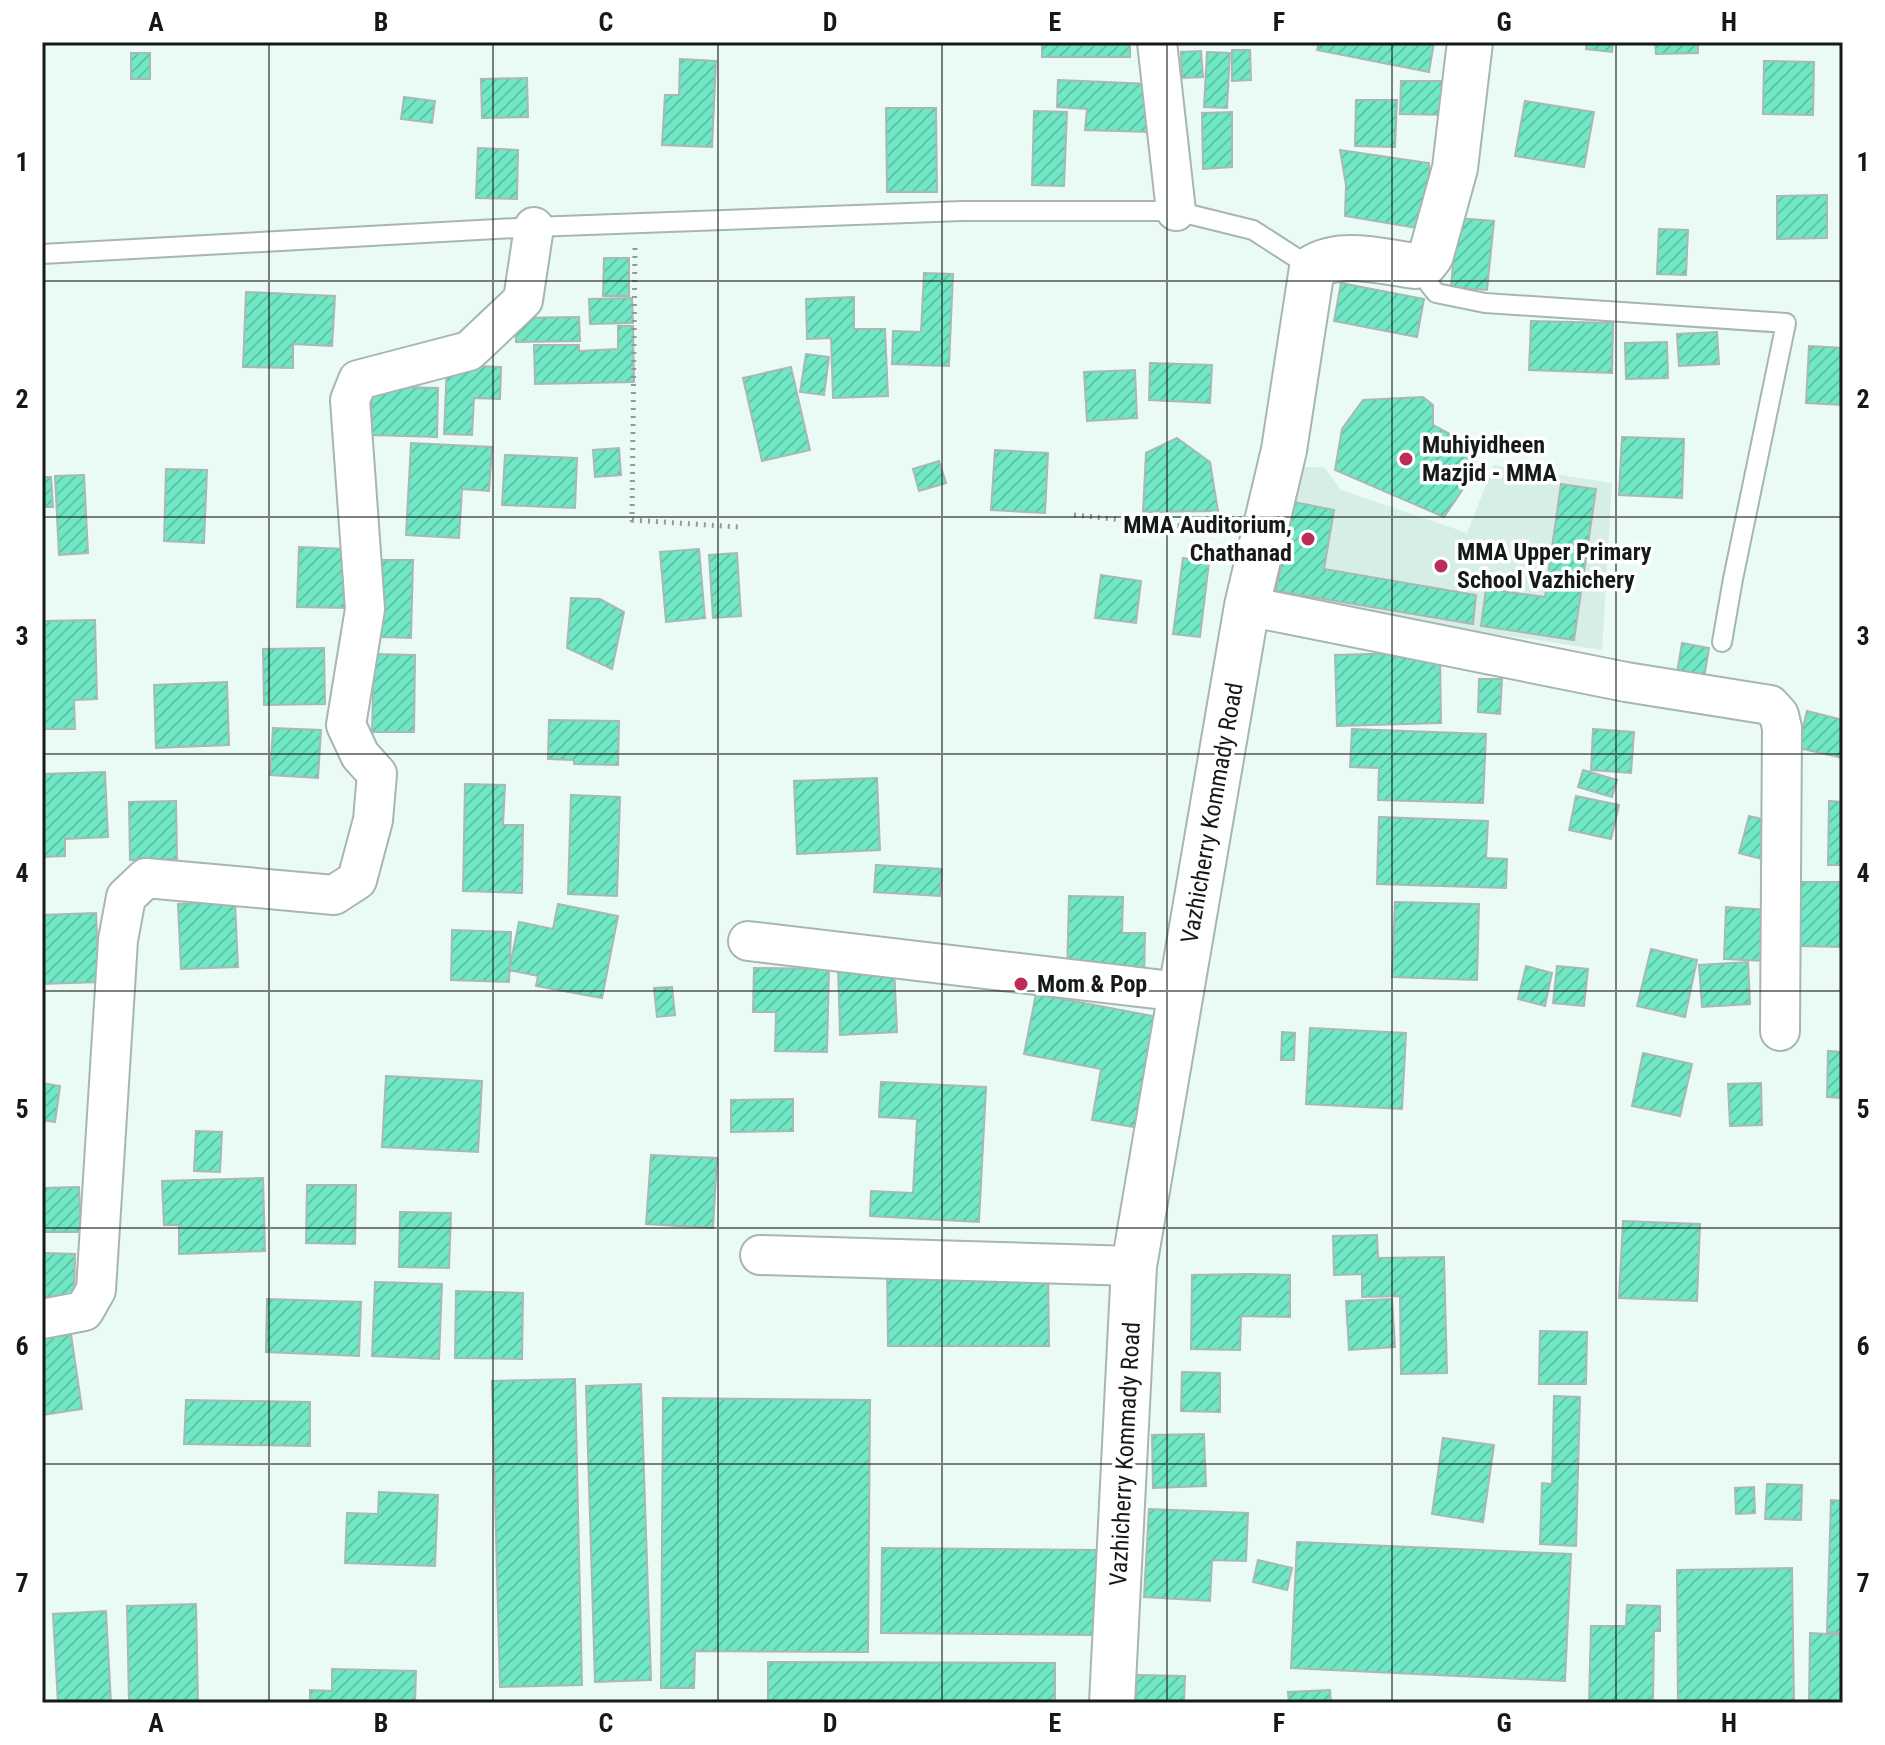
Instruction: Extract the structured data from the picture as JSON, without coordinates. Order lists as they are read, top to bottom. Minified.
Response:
{"streets":{"main road":["Vazhicherry Kommady Road"]},"places":["Muhiyidheen Mazjid - MMA","MMA Auditorium, Chathanad","MMA Upper Primary School Vazhichery","Mom & Pop"],"grid":{"columns":["A","B","C","D","E","F","G","H"],"rows":["1","2","3","4","5","6","7"]}}
